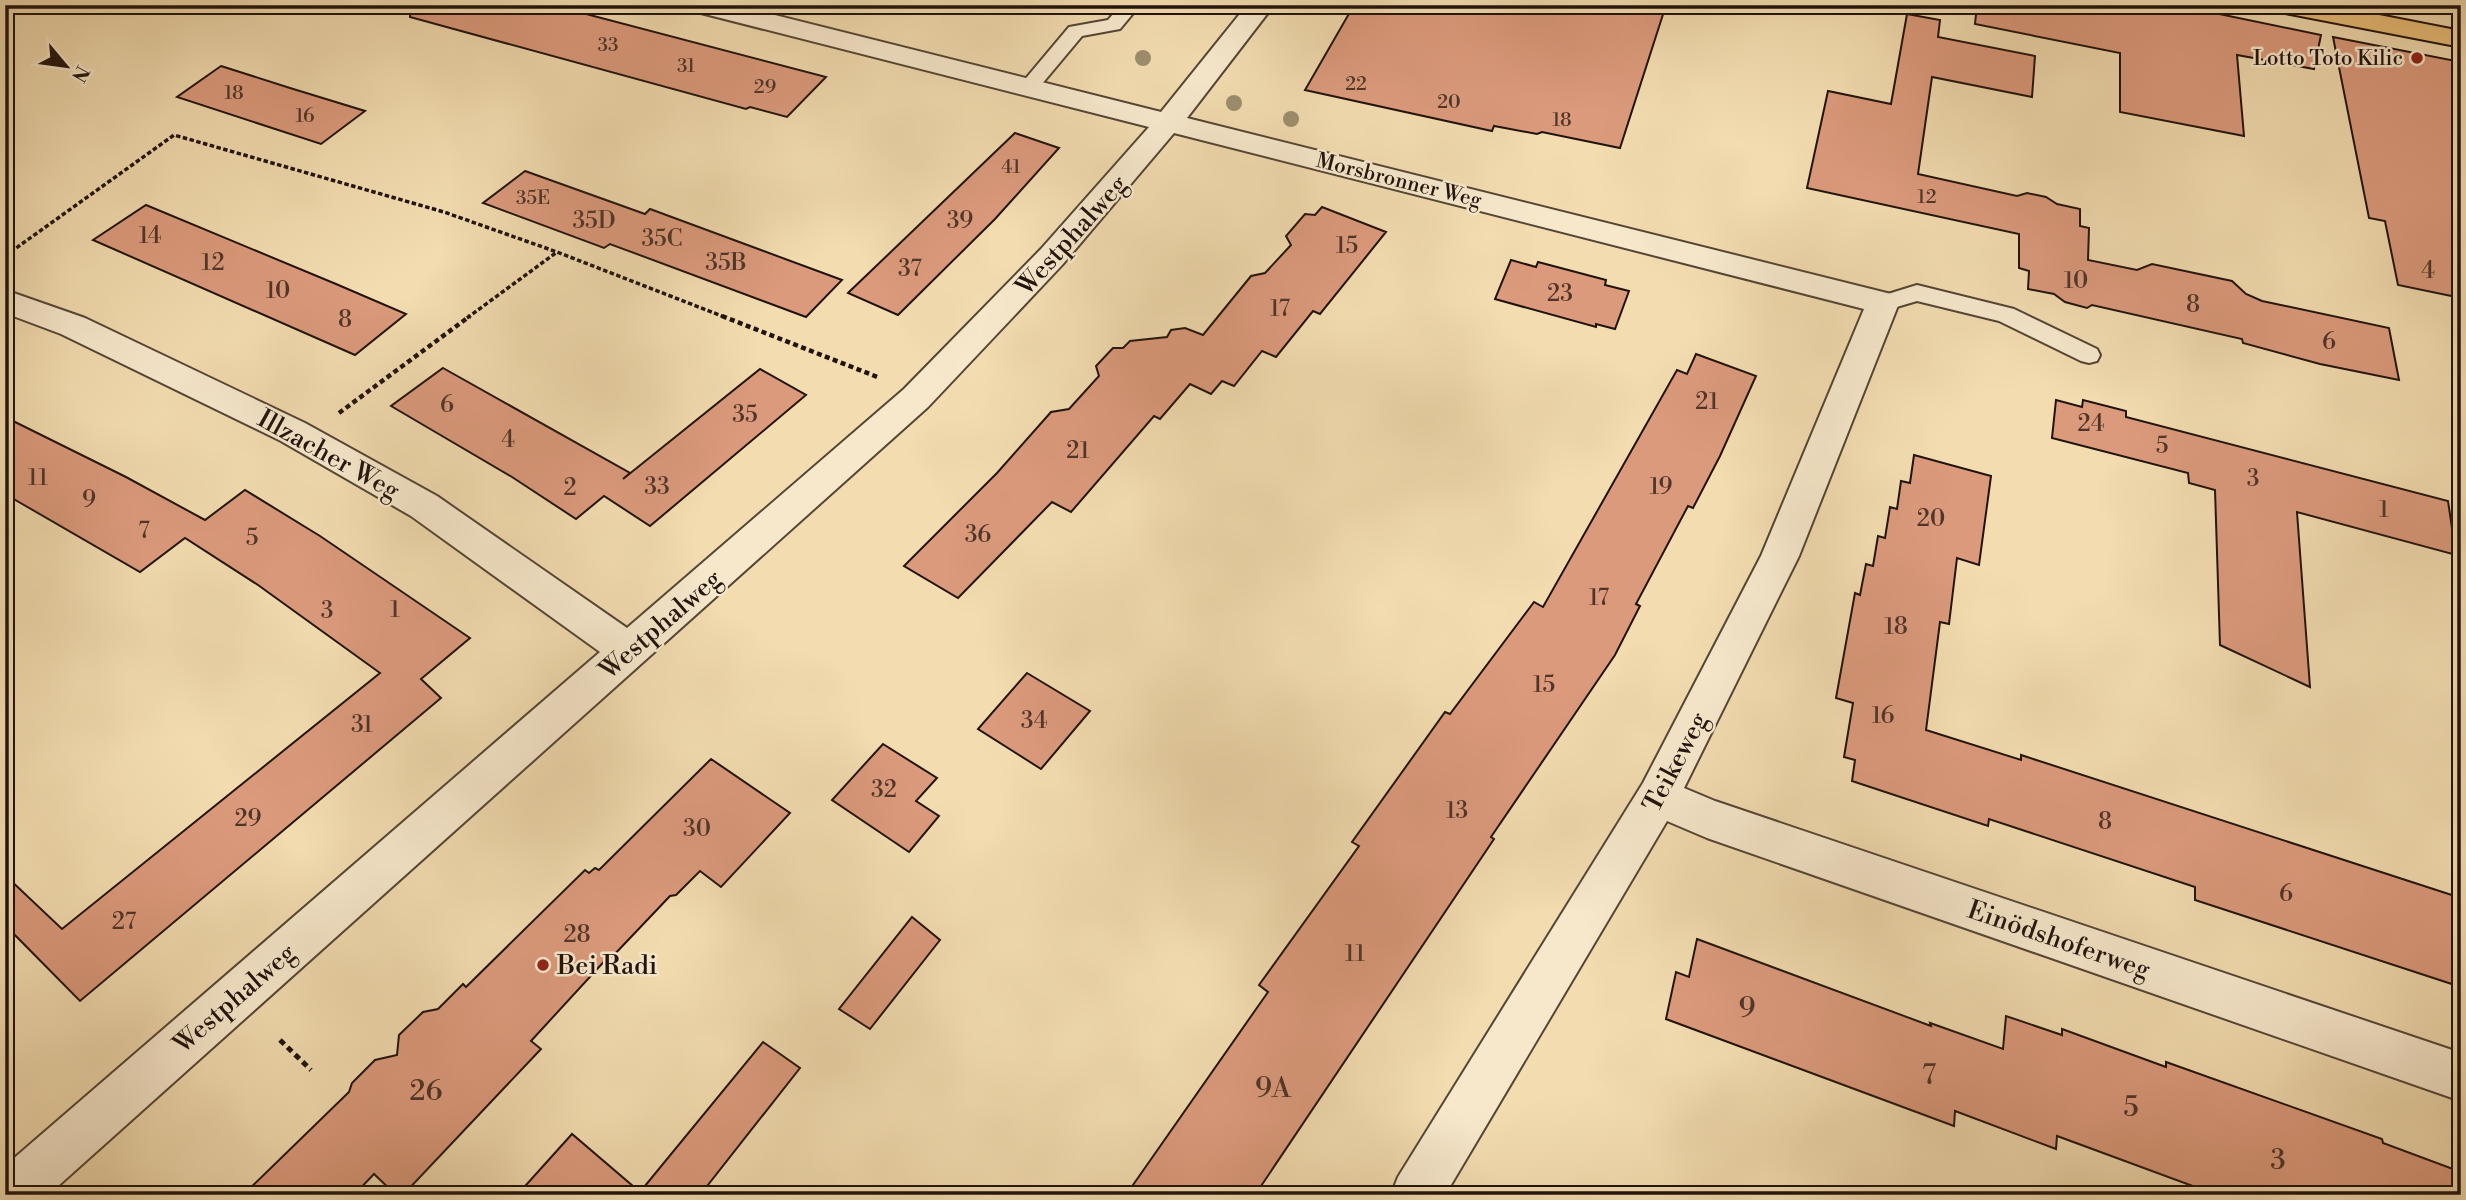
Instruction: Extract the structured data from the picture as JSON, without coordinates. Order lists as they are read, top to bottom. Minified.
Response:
{"streets":{"street":["Morsbronner Weg","Westphalweg","Illzacher Weg","Teikeweg","Einödshoferweg"]},"crossings":[["Morsbronner Weg","Westphalweg"],["Morsbronner Weg","Teikeweg"],["Westphalweg","Illzacher Weg"],["Teikeweg","Einödshoferweg"]],"places":["Lotto Toto Kilic","Bei Radi"],"house_numbers":["33","31","22","29","18","20","16","18","41","12","35E","35D","39","14","35C","15","12","35B","37","4","10","10","23","8","17","8","6","21","6","35","24","4","5","21","11","3","33","19","2","9","1","20","7","36","5","17","1","3","18","15","16","34","31","32","13","29","8","30","6","27","28","11","9","7","9A","26","5","3"],"north":"bottom right"}
